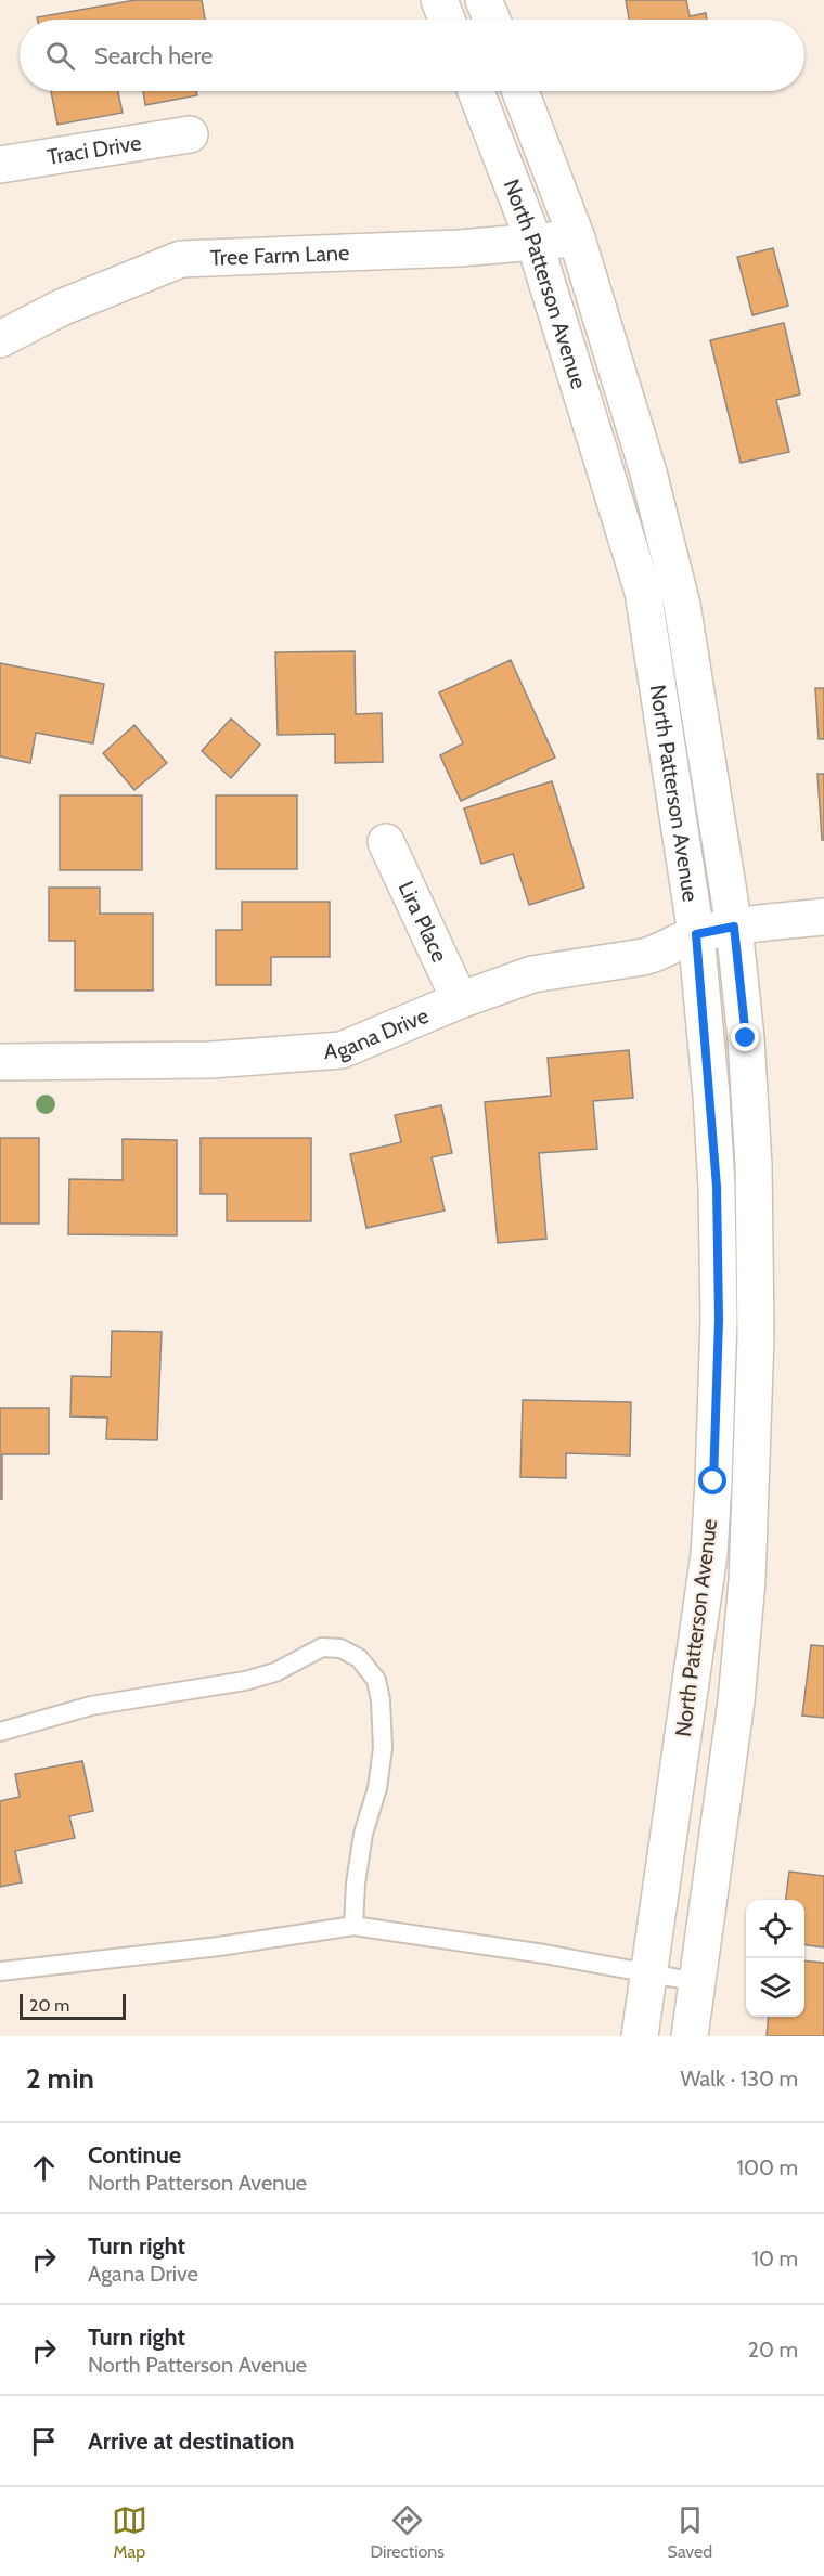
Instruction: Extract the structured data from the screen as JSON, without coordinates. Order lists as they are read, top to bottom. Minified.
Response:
{"streets":{"main road":["Traci Drive","Tree Farm Lane","North Patterson Avenue","Lira Place","Agana Drive"]},"crossings":[["Tree Farm Lane","North Patterson Avenue"],["North Patterson Avenue","Agana Drive"],["Lira Place","Agana Drive"]],"scale_bar":"20 m","page":{"search":"Search here","scale":"20 m","heading":["2 min","Walk · 130 m"],"list":[["Continue","North Patterson Avenue","100 m"],["Turn right","Agana Drive","10 m"],["Turn right","North Patterson Avenue","20 m"],"Arrive at destination"],"nav":["Map","Directions","Saved"]}}
